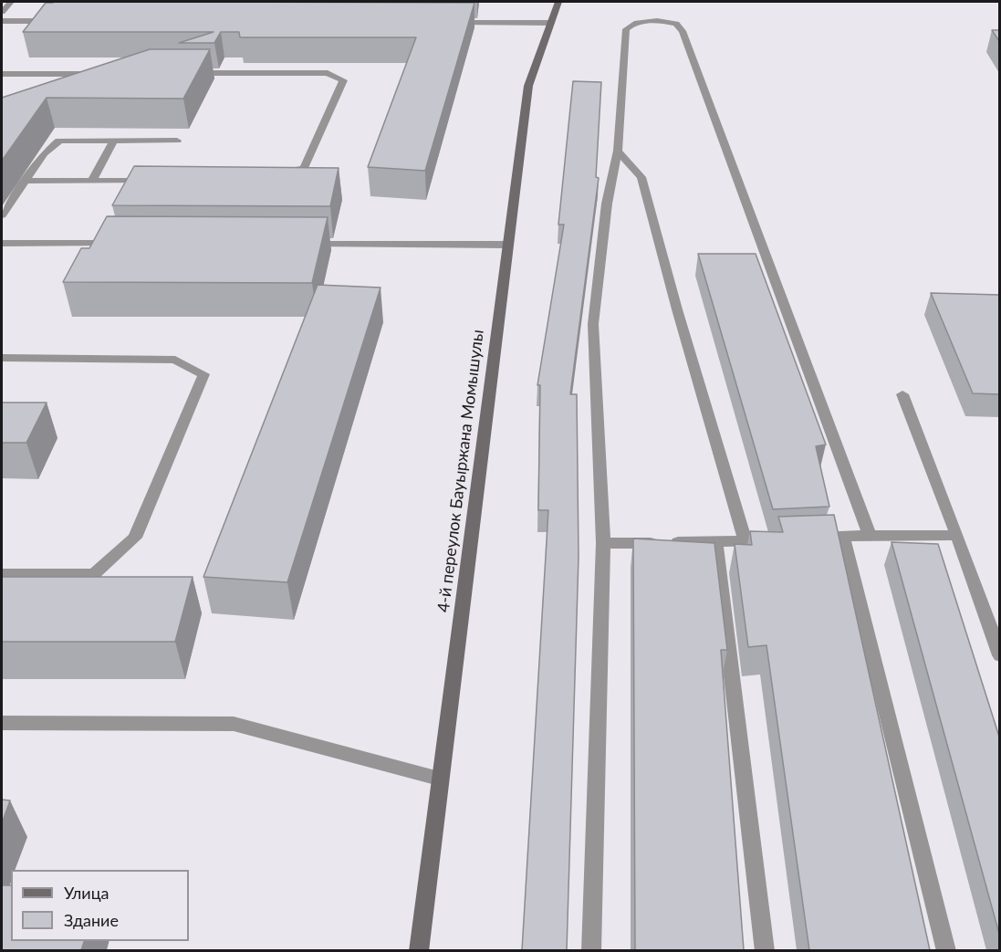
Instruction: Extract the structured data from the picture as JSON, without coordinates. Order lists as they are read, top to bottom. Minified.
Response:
{"streets":{"street":["4-й переулок Бауыржана Момышулы"]},"legend":["Улица","Здание"]}
